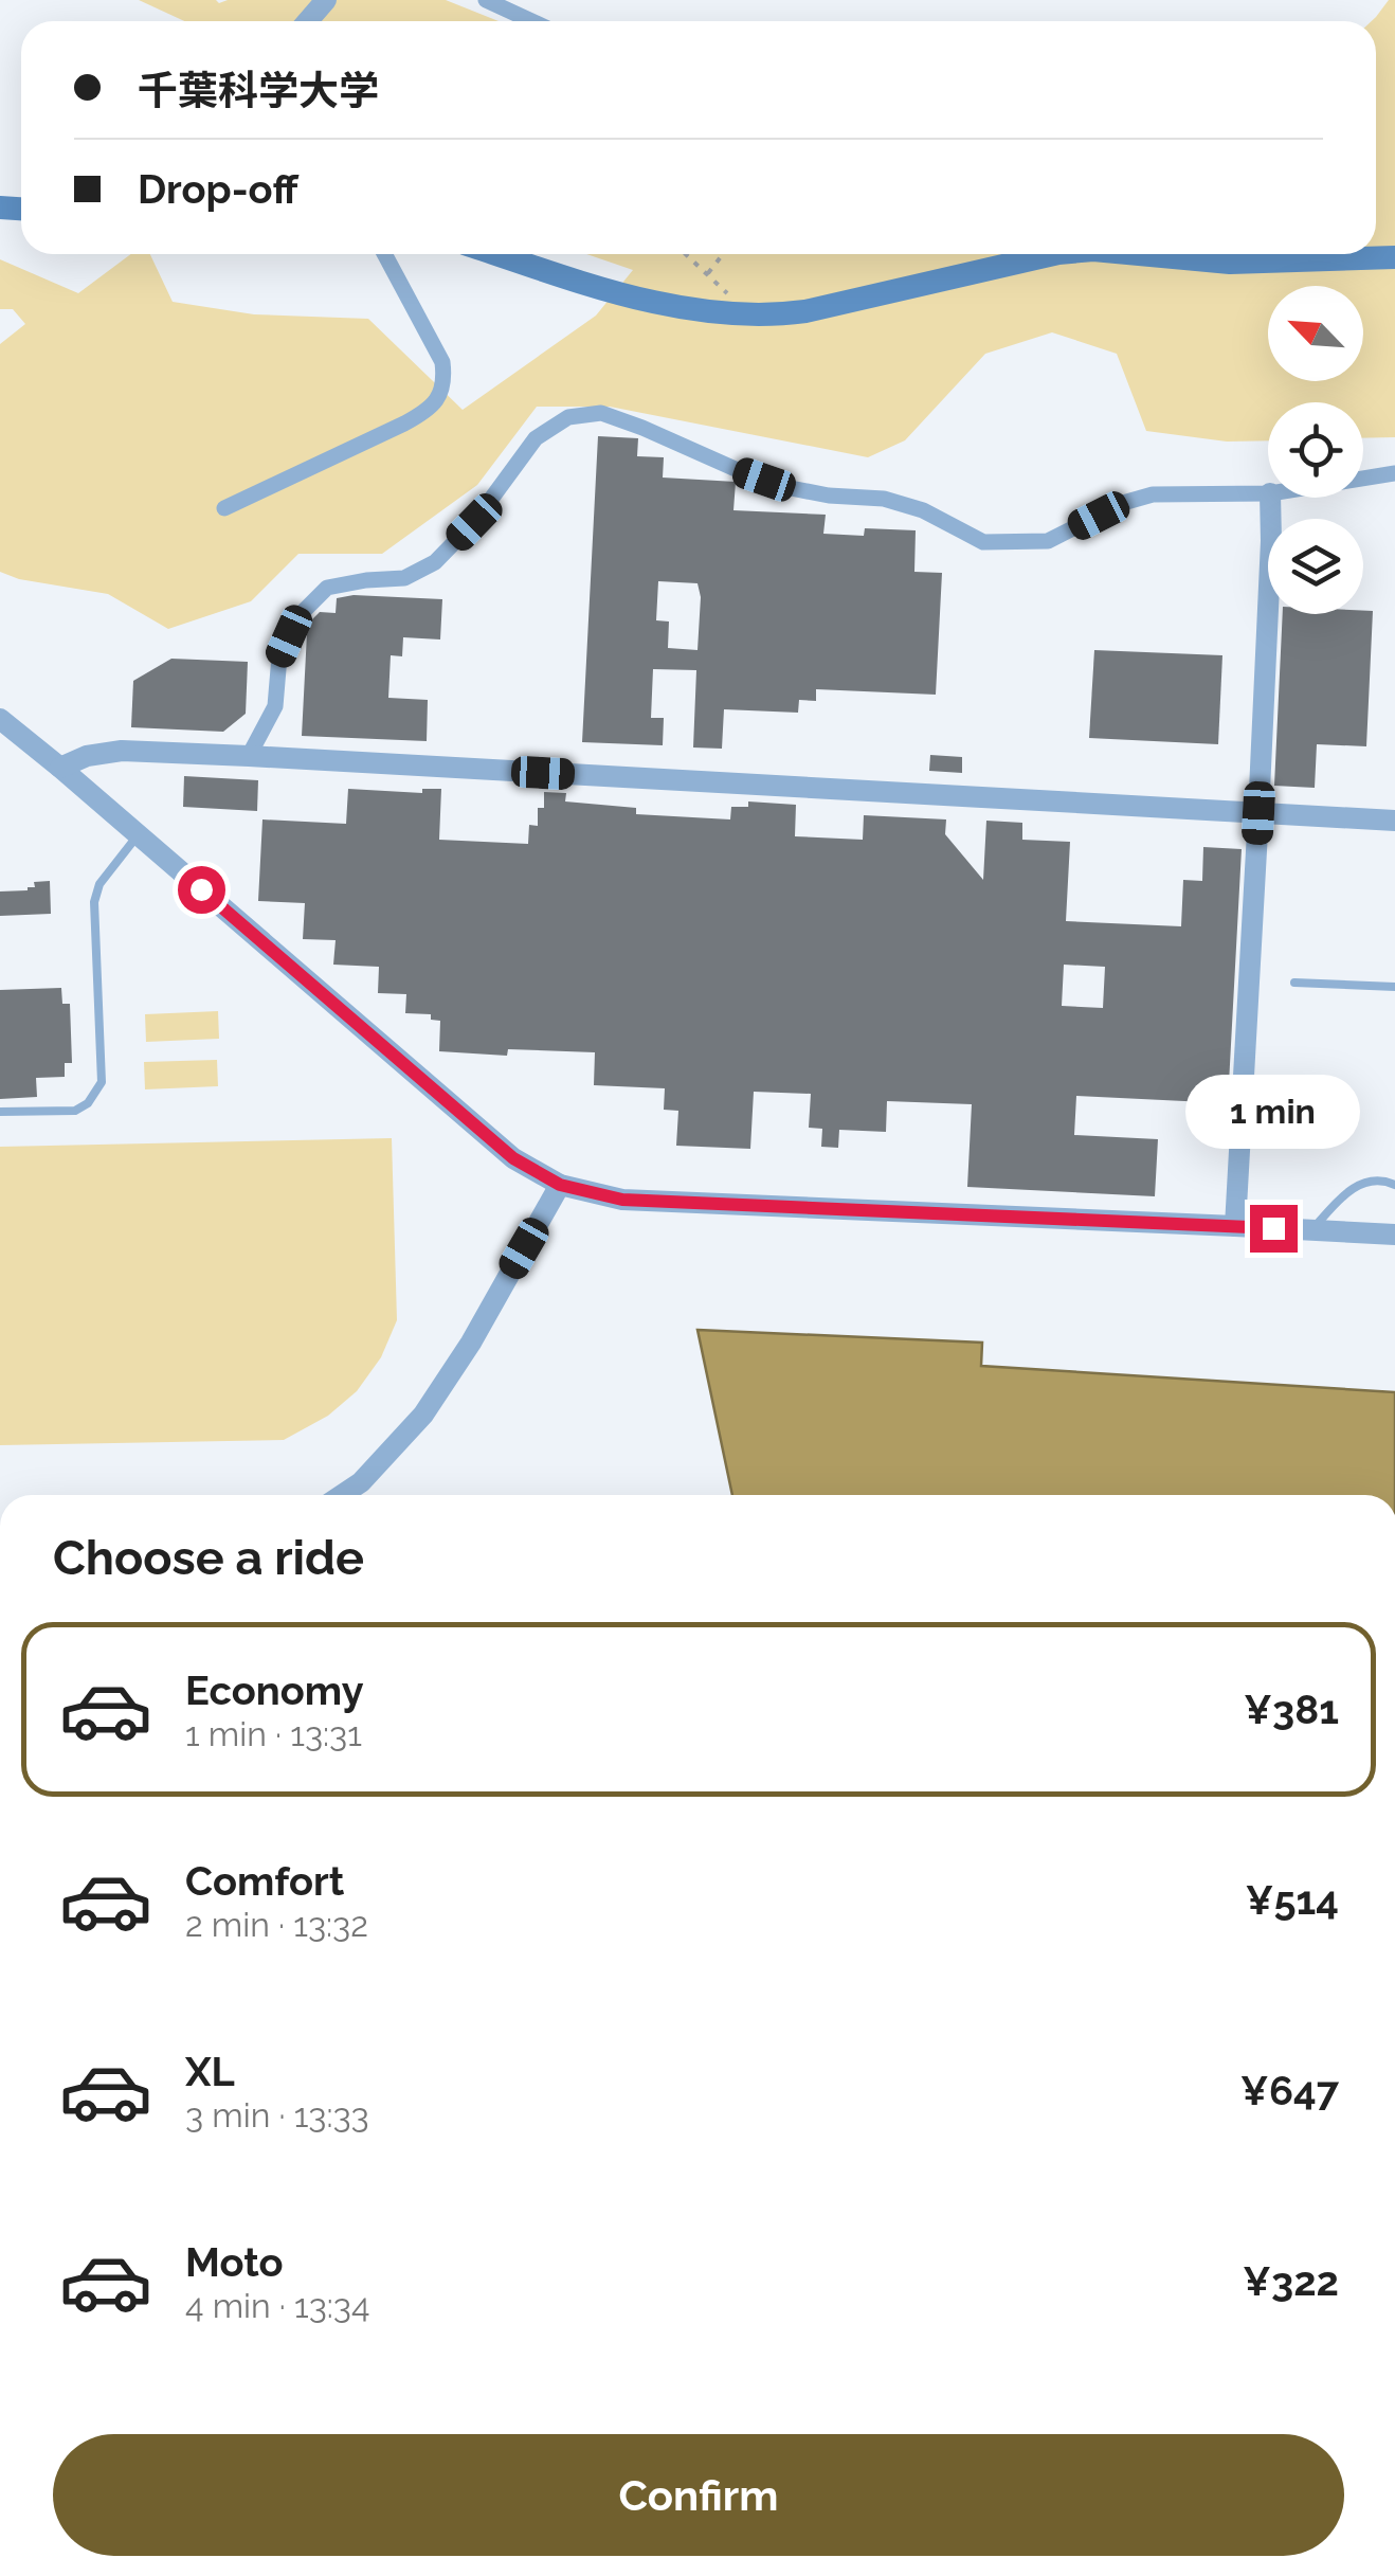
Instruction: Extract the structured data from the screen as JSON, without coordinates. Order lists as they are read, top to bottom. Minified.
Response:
{"north":"top left","page":{"banner":["千葉科学大学","Drop-off"],"bubble":"1 min","heading":"Choose a ride","list":[{"name":"Economy","note":"1 min · 13:31","value":"¥381"},{"name":"Comfort","note":"2 min · 13:32","value":"¥514"},{"name":"XL","note":"3 min · 13:33","value":"¥647"},{"name":"Moto","note":"4 min · 13:34","value":"¥322"}],"buttons":"Confirm"}}
